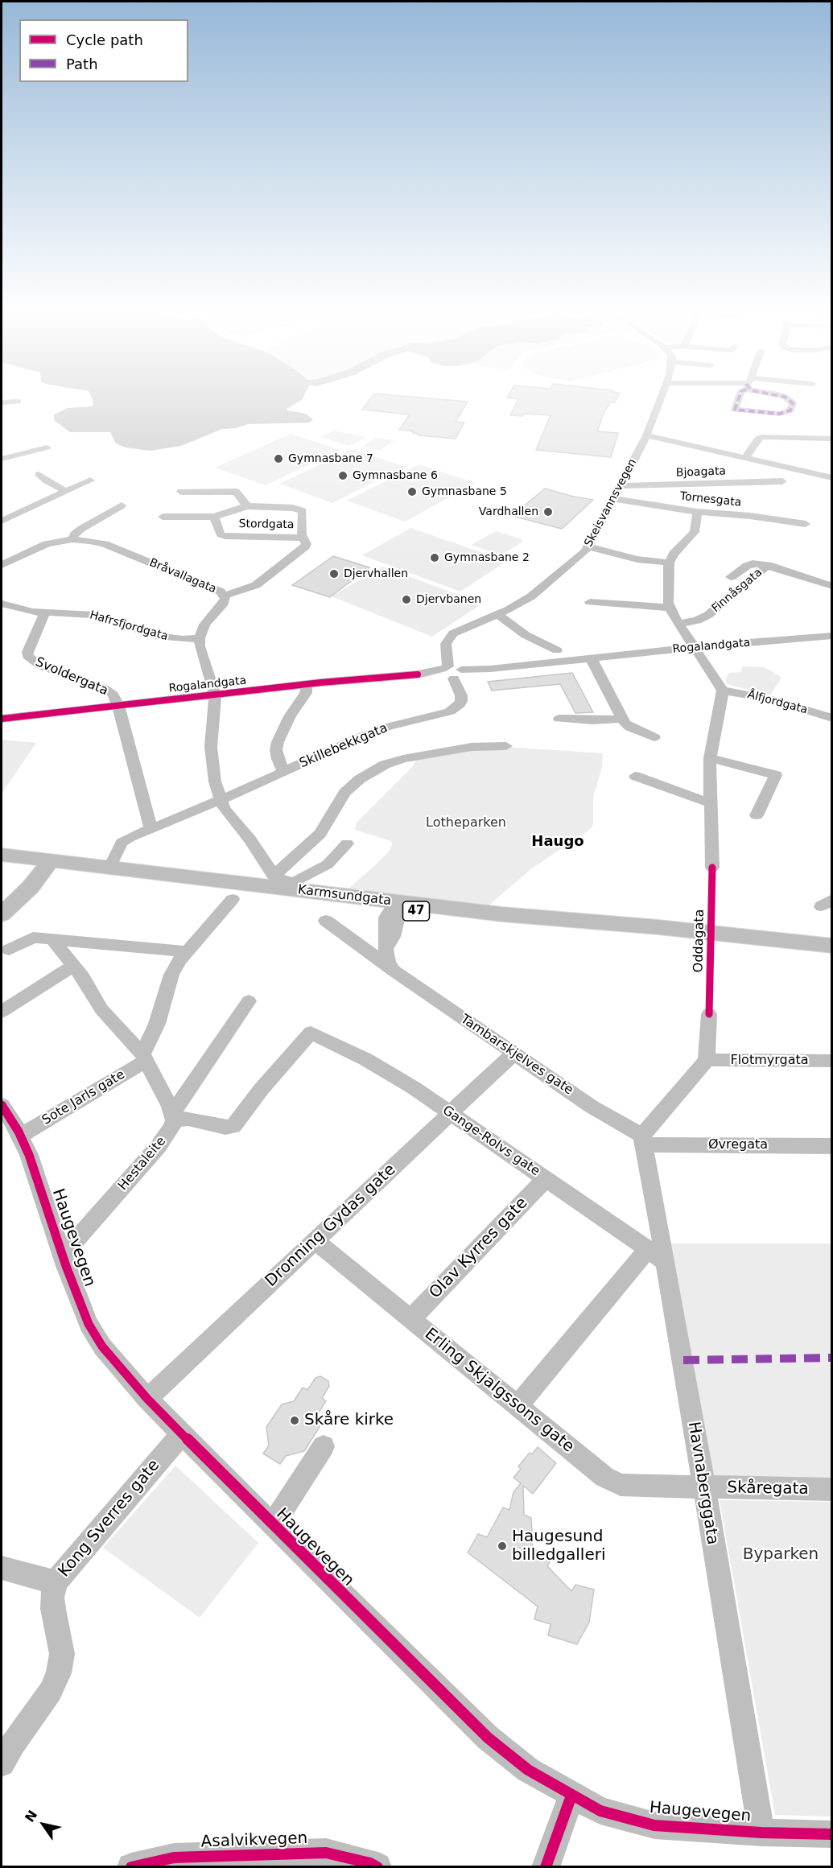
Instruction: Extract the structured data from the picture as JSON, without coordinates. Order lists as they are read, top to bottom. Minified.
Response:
{"streets":{"main road":["Karmsundgata","47"],"street":["Bjoagata","Tornesgata","Skeisvannsvegen","Stordgata","Bråvallagata","Finnåsgata","Hafrsfjordgata","Rogalandgata","Svoldergata","Ålfjordgata","Skillebekkgata","Tambarskjelves gate","Flotmyrgata","Sote Jarls gate","Gange-Rolvs gate","Øvregata","Hestaleite","Dronning Gydas gate","Haugevegen","Olav Kyrres gate","Erling Skjalgssons gate","Havnaberggata","Skåregata","Kong Sverres gate","Asalvikvegen"],"cycle path":["Oddagata"]},"crossings":[["Bjoagata","Skeisvannsvegen"],["Tornesgata","Skeisvannsvegen"],["Skeisvannsvegen","Rogalandgata"],["Skeisvannsvegen","Skillebekkgata"],["Stordgata","Bråvallagata"],["Bråvallagata","Hafrsfjordgata"],["Hafrsfjordgata","Svoldergata"],["Rogalandgata","Svoldergata"],["Rogalandgata","Skillebekkgata"],["Svoldergata","Skillebekkgata"],["Skillebekkgata","Karmsundgata"],["Tambarskjelves gate","Øvregata"],["Tambarskjelves gate","Dronning Gydas gate"],["Tambarskjelves gate","Havnaberggata"],["Sote Jarls gate","Haugevegen"],["Gange-Rolvs gate","Hestaleite"],["Gange-Rolvs gate","Dronning Gydas gate"],["Gange-Rolvs gate","Olav Kyrres gate"],["Gange-Rolvs gate","Havnaberggata"],["Øvregata","Havnaberggata"],["Hestaleite","Haugevegen"],["Dronning Gydas gate","Haugevegen"],["Dronning Gydas gate","Erling Skjalgssons gate"],["Haugevegen","Havnaberggata"],["Haugevegen","Kong Sverres gate"],["Olav Kyrres gate","Erling Skjalgssons gate"],["Erling Skjalgssons gate","Havnaberggata"],["Erling Skjalgssons gate","Skåregata"],["Havnaberggata","Skåregata"]],"districts":["Haugo"],"parks":["Lotheparken","Byparken"],"places":["Gymnasbane 7","Gymnasbane 6","Gymnasbane 5","Vardhallen","Gymnasbane 2","Djervhallen","Djervbanen","Skåre kirke","Haugesund billedgalleri"],"legend":["Cycle path","Path"],"north":"top left"}
